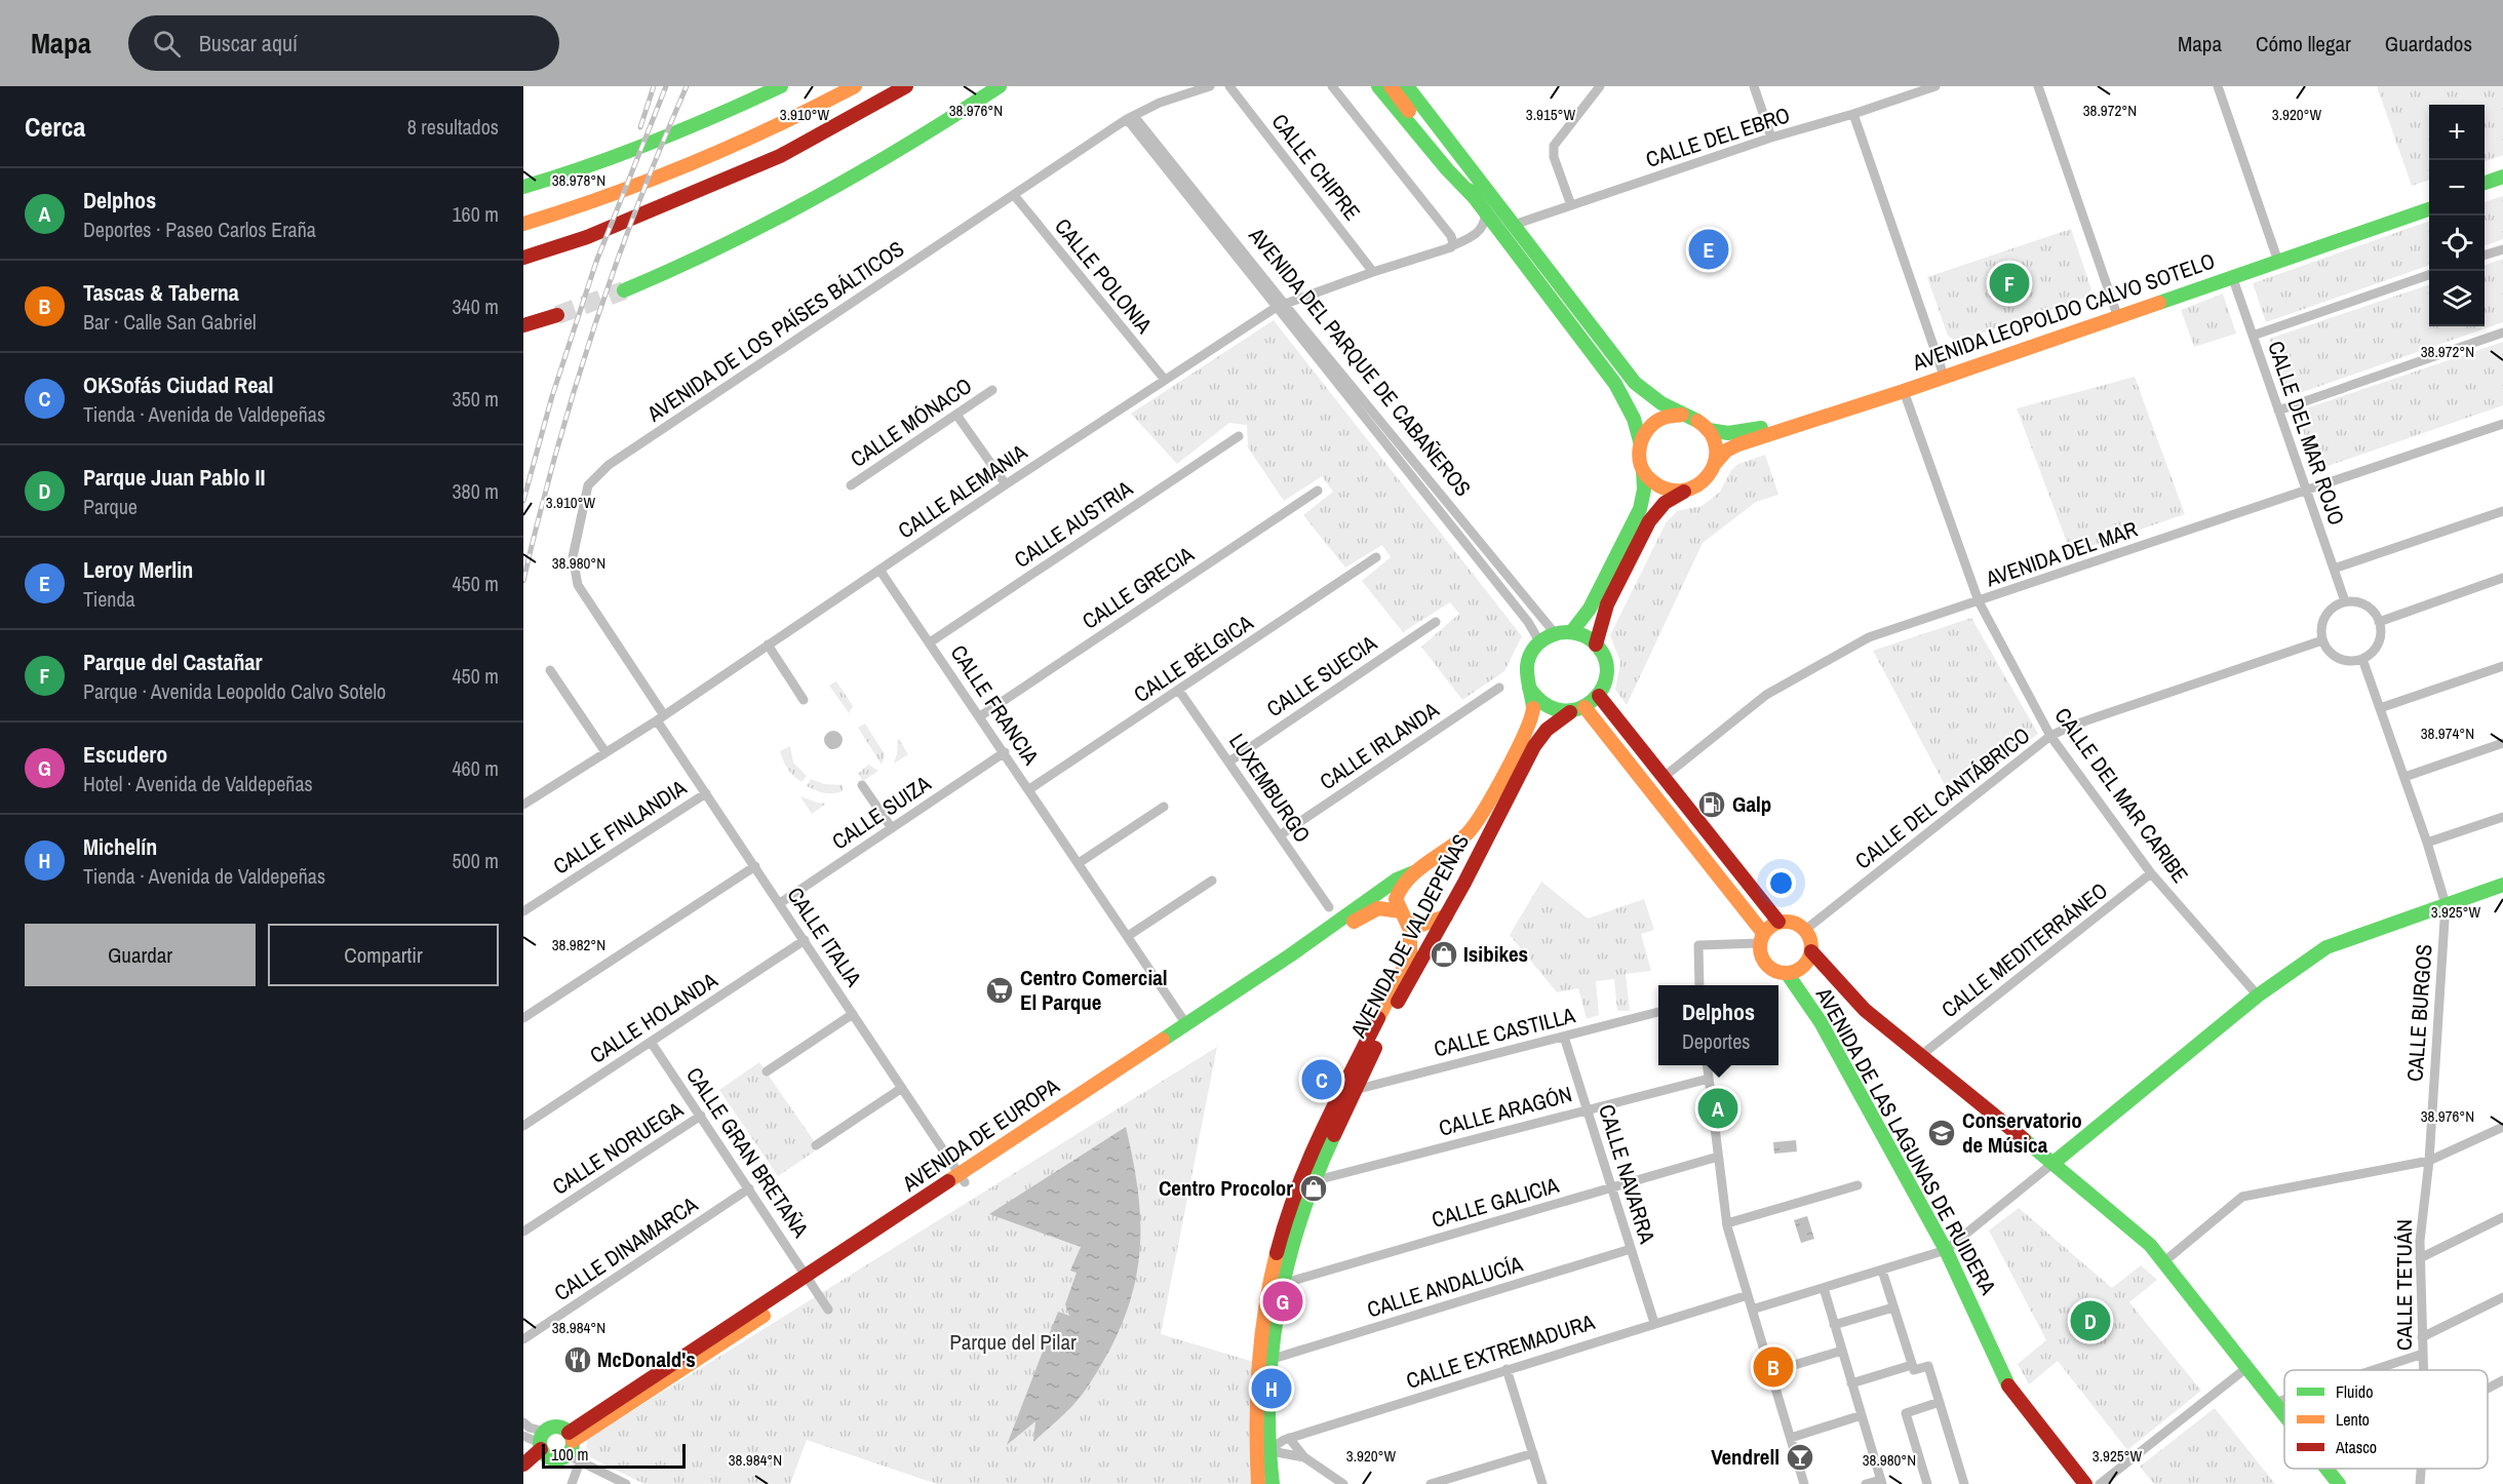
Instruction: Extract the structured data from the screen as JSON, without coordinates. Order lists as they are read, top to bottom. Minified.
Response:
{"streets":{"main road":["AVENIDA LEOPOLDO CALVO SOTELO","AVENIDA DE VALDEPEÑAS","AVENIDA DE EUROPA","AVENIDA DE LAS LAGUNAS DE RUIDERA"],"street":["CALLE DEL EBRO","CALLE CHIPRE","CALLE POLONIA","AVENIDA DE LOS PAÍSES BÁLTICOS","AVENIDA DEL PARQUE DE CABAÑEROS","CALLE MÓNACO","CALLE DEL MAR ROJO","CALLE ALEMANIA","CALLE AUSTRIA","AVENIDA DEL MAR","CALLE GRECIA","CALLE BÉLGICA","CALLE SUECIA","CALLE FRANCIA","CALLE IRLANDA","LUXEMBURGO","CALLE DEL MAR CARIBE","CALLE DEL CANTÁBRICO","CALLE SUIZA","CALLE FINLANDIA","CALLE ITALIA","CALLE MEDITERRÁNEO","CALLE BURGOS","CALLE HOLANDA","CALLE CASTILLA","CALLE ARAGÓN","CALLE NORUEGA","CALLE GRAN BRETAÑA","CALLE NAVARRA","CALLE GALICIA","CALLE DINAMARCA","CALLE TETUÁN","CALLE ANDALUCÍA","CALLE EXTREMADURA"]},"crossings":[["CALLE CHIPRE","CALLE ALEMANIA"],["CALLE POLONIA","AVENIDA DE LOS PAÍSES BÁLTICOS"],["CALLE POLONIA","CALLE ALEMANIA"],["AVENIDA LEOPOLDO CALVO SOTELO","CALLE DEL MAR ROJO"],["AVENIDA LEOPOLDO CALVO SOTELO","CALLE DEL MAR CARIBE"],["AVENIDA DE LOS PAÍSES BÁLTICOS","AVENIDA DEL PARQUE DE CABAÑEROS"],["AVENIDA DE LOS PAÍSES BÁLTICOS","CALLE ALEMANIA"],["AVENIDA DE LOS PAÍSES BÁLTICOS","CALLE ITALIA"],["AVENIDA DEL PARQUE DE CABAÑEROS","CALLE ALEMANIA"],["AVENIDA DEL PARQUE DE CABAÑEROS","AVENIDA DE VALDEPEÑAS"],["CALLE DEL MAR ROJO","AVENIDA DEL MAR"],["CALLE DEL MAR ROJO","CALLE DEL CANTÁBRICO"],["CALLE ALEMANIA","CALLE FRANCIA"],["CALLE ALEMANIA","CALLE ITALIA"],["CALLE AUSTRIA","CALLE FRANCIA"],["AVENIDA DEL MAR","CALLE DEL MAR CARIBE"],["CALLE GRECIA","CALLE FRANCIA"],["CALLE BÉLGICA","CALLE FRANCIA"],["CALLE BÉLGICA","LUXEMBURGO"],["CALLE SUECIA","LUXEMBURGO"],["CALLE FRANCIA","CALLE SUIZA"],["CALLE FRANCIA","AVENIDA DE EUROPA"],["CALLE IRLANDA","LUXEMBURGO"],["CALLE DEL MAR CARIBE","CALLE DEL CANTÁBRICO"],["CALLE DEL MAR CARIBE","CALLE MEDITERRÁNEO"],["CALLE DEL CANTÁBRICO","AVENIDA DE LAS LAGUNAS DE RUIDERA"],["CALLE SUIZA","CALLE ITALIA"],["CALLE FINLANDIA","CALLE ITALIA"],["AVENIDA DE VALDEPEÑAS","CALLE CASTILLA"],["AVENIDA DE VALDEPEÑAS","CALLE ARAGÓN"],["AVENIDA DE VALDEPEÑAS","AVENIDA DE EUROPA"],["AVENIDA DE VALDEPEÑAS","CALLE GALICIA"],["AVENIDA DE VALDEPEÑAS","CALLE ANDALUCÍA"],["AVENIDA DE VALDEPEÑAS","CALLE EXTREMADURA"],["CALLE ITALIA","CALLE HOLANDA"],["CALLE ITALIA","AVENIDA DE EUROPA"],["CALLE BURGOS","CALLE TETUÁN"],["CALLE HOLANDA","CALLE GRAN BRETAÑA"],["CALLE CASTILLA","CALLE NAVARRA"],["CALLE ARAGÓN","CALLE NAVARRA"],["AVENIDA DE EUROPA","CALLE GRAN BRETAÑA"],["CALLE NORUEGA","CALLE GRAN BRETAÑA"],["CALLE GRAN BRETAÑA","CALLE DINAMARCA"],["CALLE NAVARRA","CALLE GALICIA"],["CALLE NAVARRA","CALLE ANDALUCÍA"],["CALLE NAVARRA","CALLE EXTREMADURA"]],"parks":["Parque del Pilar"],"places":{"fuel station":["Galp"],"shop":["Isibikes","Centro Procolor"],"supermarket":["Centro Comercial El Parque"],"school or university":["Conservatorio de Música"],"restaurant":["McDonald's"],"bar":["Vendrell"]},"legend":["Fluido","Lento","Atasco"],"scale_bar":"100 m","page":{"header":"Mapa","search":"Buscar aquí","nav":["Mapa","Cómo llegar","Guardados"],"heading":["Cerca","8 resultados"],"map_buttons":["+","−"],"list":[{"mark":"A","name":"Delphos","note":"Deportes · Paseo Carlos Eraña","value":"160 m"},{"mark":"B","name":"Tascas & Taberna","note":"Bar · Calle San Gabriel","value":"340 m"},{"mark":"C","name":"OKSofás Ciudad Real","note":"Tienda · Avenida de Valdepeñas","value":"350 m"},{"mark":"D","name":"Parque Juan Pablo II","note":"Parque","value":"380 m"},{"mark":"E","name":"Leroy Merlin","note":"Tienda","value":"450 m"},{"mark":"F","name":"Parque del Castañar","note":"Parque · Avenida Leopoldo Calvo Sotelo","value":"450 m"},{"mark":"G","name":"Escudero","note":"Hotel · Avenida de Valdepeñas","value":"460 m"},{"mark":"H","name":"Michelín","note":"Tienda · Avenida de Valdepeñas","value":"500 m"}],"pins":["E","F","C","A","G","D","B","H"],"buttons":["Guardar","Compartir"],"popup":["Delphos","Deportes"],"scale":"100 m"},"coordinates":["38.976°N","38.972°N","3.910°W","3.915°W","3.920°W","38.978°N","38.980°N","38.974°N","3.925°W","38.982°N","38.984°N"]}
